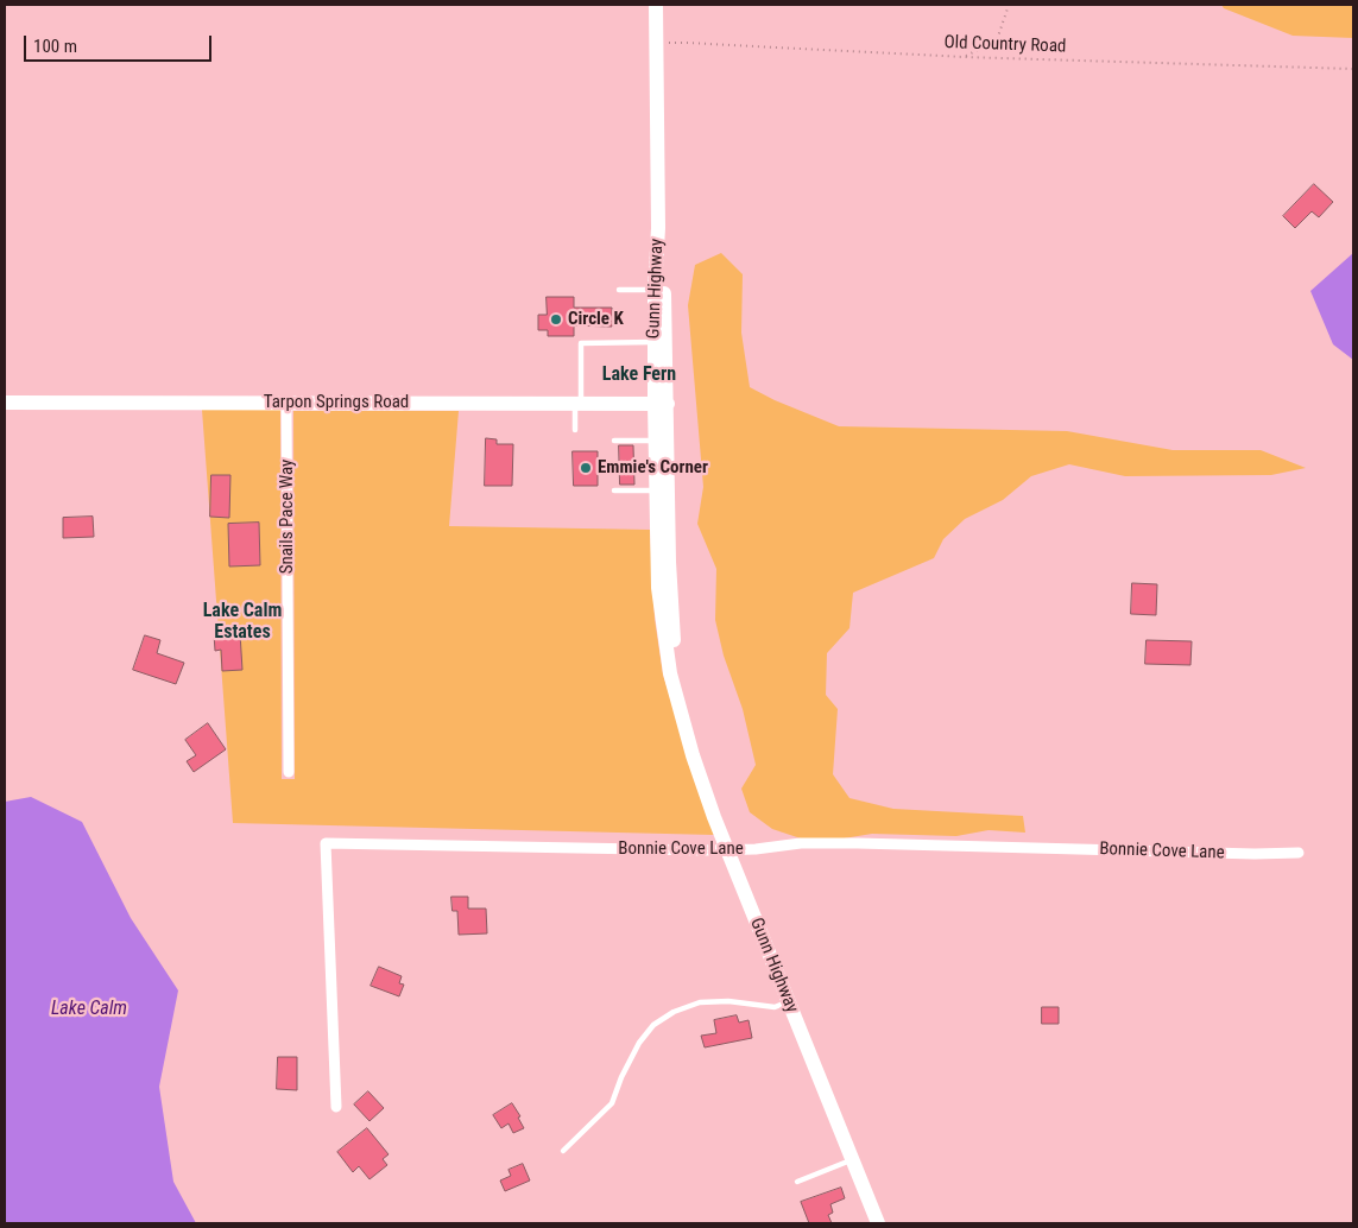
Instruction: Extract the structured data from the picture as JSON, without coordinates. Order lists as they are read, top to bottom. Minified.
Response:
{"streets":{"main road":["Gunn Highway","Tarpon Springs Road"],"street":["Snails Pace Way","Bonnie Cove Lane"],"path":["Old Country Road"]},"crossings":[["Old Country Road","Gunn Highway"],["Gunn Highway","Tarpon Springs Road"],["Gunn Highway","Bonnie Cove Lane"],["Tarpon Springs Road","Snails Pace Way"]],"districts":["Lake Fern","Lake Calm Estates"],"water":["Lake Calm"],"places":["Circle K","Emmie's Corner"],"scale_bar":"100 m"}
